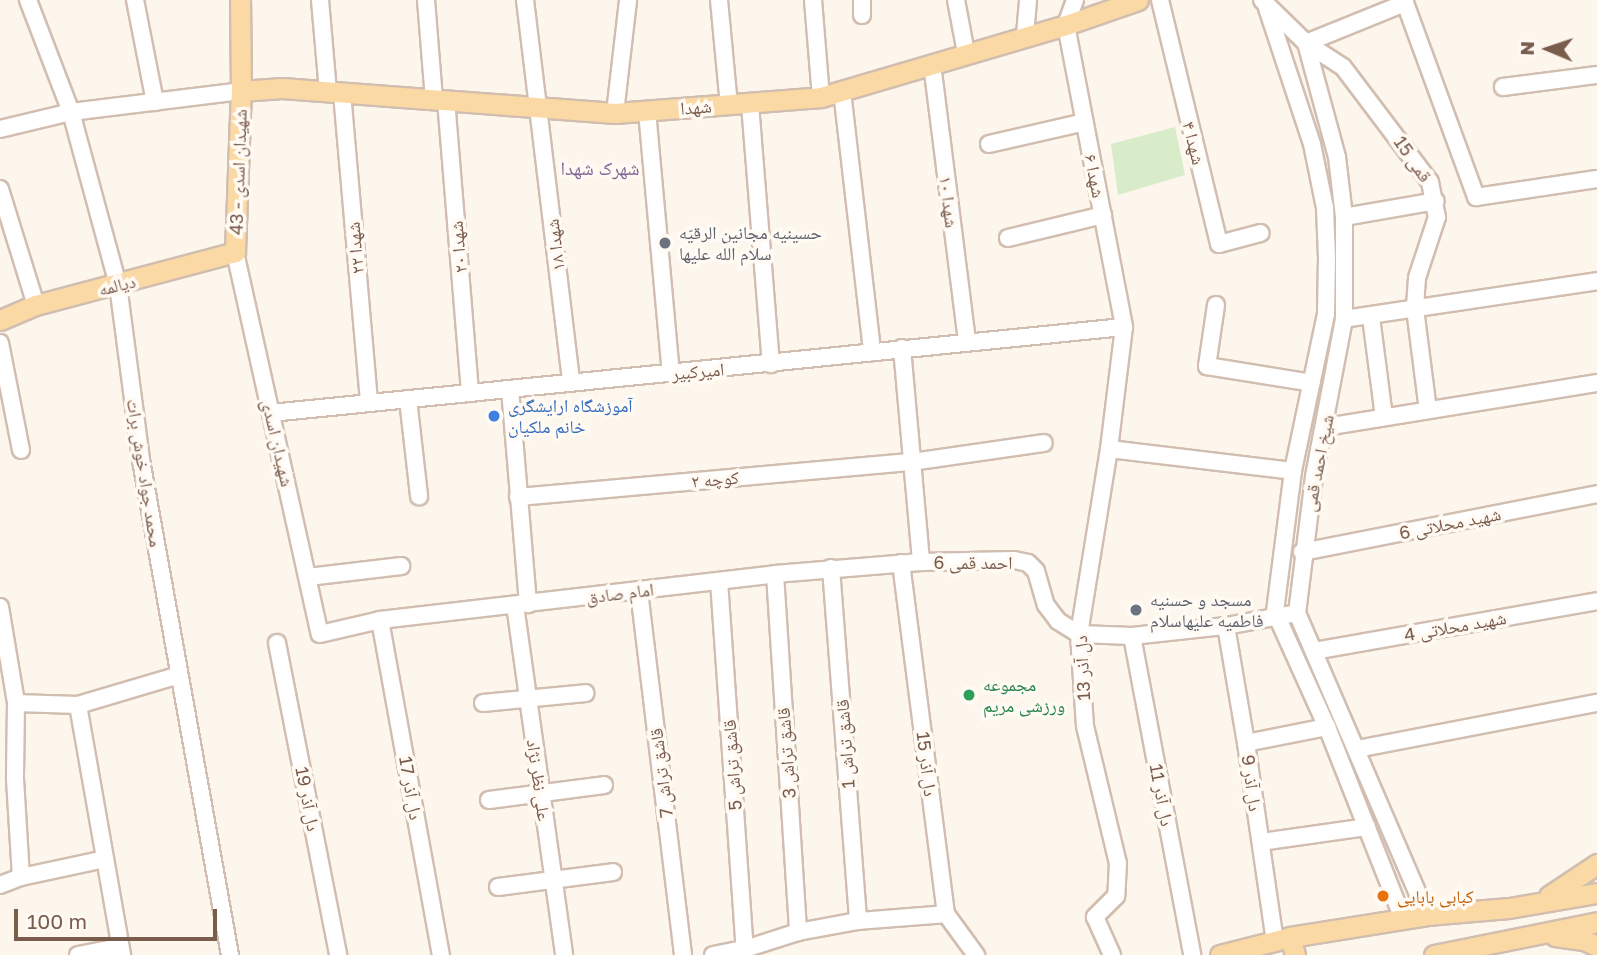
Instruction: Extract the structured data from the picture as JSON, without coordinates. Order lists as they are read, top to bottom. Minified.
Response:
{"streets":{"main road":["شهدا","شهیدان اسدی - 43","دیالمه"],"street":["شهدا ۴","قمی 15","شهدا ۶","شهدا ۱۰","شهدا ۱۸","شهدا ۲۰","شهدا ۲۲","امیرکبیر","شهیدان اسدی","شیخ احمد قمی","محمد جواد خوش برات","کوچه ۲","شهید محلاتی 6","احمد قمی 6","امام صادق","شهید محلاتی 4","دل آذر 13","قاشق تراش 1","قاشق تراش 3","دل آذر 15","قاشق تراش 5","قاشق تراش 7","علی نظر نژاد","دل آذر 9","دل آذر 17","دل آذر 11","دل آذر 19"]},"crossings":[["شهدا","شهیدان اسدی - 43"],["شهدا","شهدا ۶"],["شهدا","شهدا ۱۰"],["شهدا","شهدا ۱۸"],["شهدا","شهدا ۲۰"],["شهدا","شهدا ۲۲"],["قمی 15","شیخ احمد قمی"],["شهیدان اسدی - 43","دیالمه"],["شهیدان اسدی - 43","شهیدان اسدی"],["شهدا ۶","امیرکبیر"],["شهدا ۶","دل آذر 13"],["شهدا ۱۰","امیرکبیر"],["شهدا ۱۸","امیرکبیر"],["شهدا ۲۰","امیرکبیر"],["شهدا ۲۲","امیرکبیر"],["دیالمه","شهیدان اسدی"],["دیالمه","محمد جواد خوش برات"],["امیرکبیر","شهیدان اسدی"],["امیرکبیر","دل آذر 13"],["امیرکبیر","علی نظر نژاد"],["شهیدان اسدی","امام صادق"],["شیخ احمد قمی","شهید محلاتی 6"],["شیخ احمد قمی","شهید محلاتی 4"],["کوچه ۲","علی نظر نژاد"],["احمد قمی 6","امام صادق"],["احمد قمی 6","دل آذر 13"],["امام صادق","قاشق تراش 1"],["امام صادق","قاشق تراش 3"],["امام صادق","دل آذر 15"],["امام صادق","قاشق تراش 5"],["امام صادق","قاشق تراش 7"],["امام صادق","علی نظر نژاد"],["امام صادق","دل آذر 17"]],"districts":["شهرک شهدا"],"places":["حسینیه مجانین الرقیّه سلام الله علیها","آموزشگاه ارایشگری خانم ملکیان","مسجد و حسنیه فاطمیه علیهاسلام","مجموعه ورزشی مریم","کبابی بابایی"],"scale_bar":"100 m","north":"left"}
